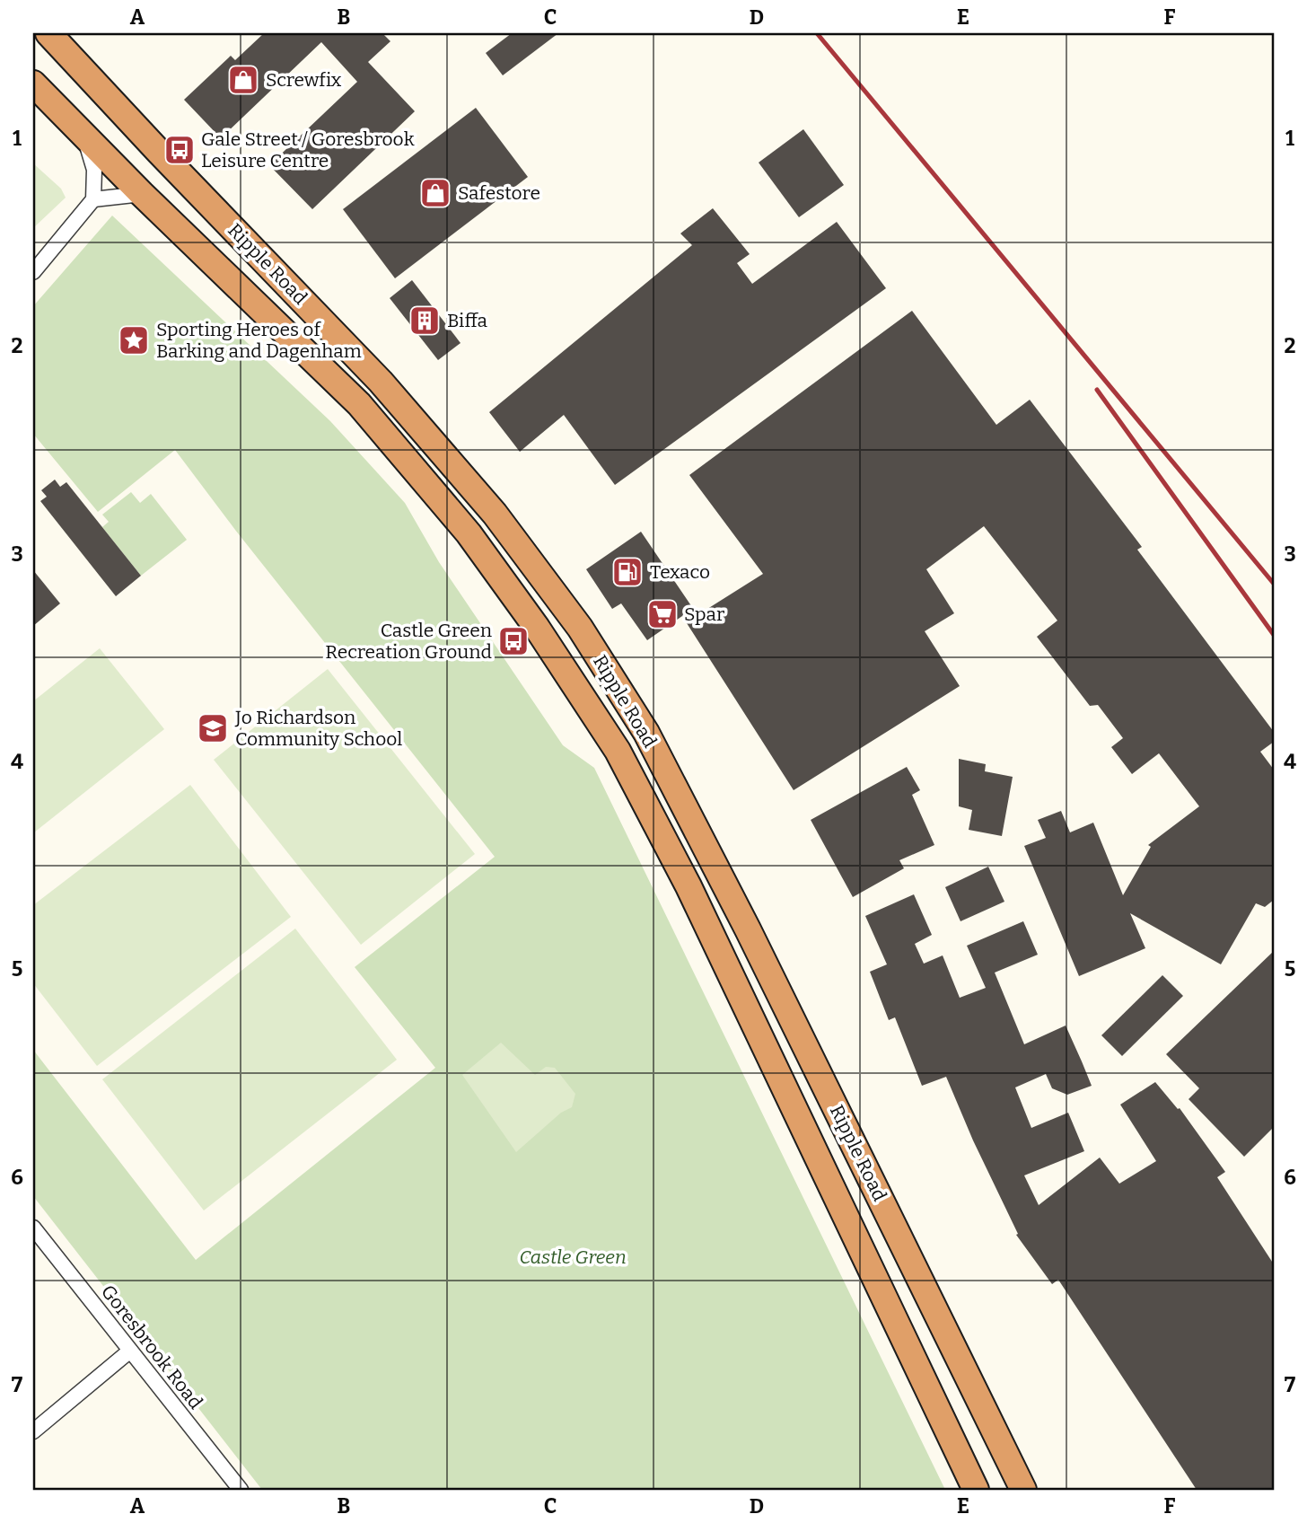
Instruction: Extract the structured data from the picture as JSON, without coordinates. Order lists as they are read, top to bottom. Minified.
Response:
{"streets":{"highway":["Ripple Road"],"street":["Goresbrook Road"]},"parks":["Castle Green"],"places":{"shop":["Screwfix","Safestore"],"bus stop":["Gale Street / Goresbrook Leisure Centre","Castle Green Recreation Ground"],"building":["Biffa"],"place":["Sporting Heroes of Barking and Dagenham"],"fuel station":["Texaco"],"supermarket":["Spar"],"school or university":["Jo Richardson Community School"]},"grid":{"columns":["A","B","C","D","E","F"],"rows":["1","2","3","4","5","6","7"]}}
